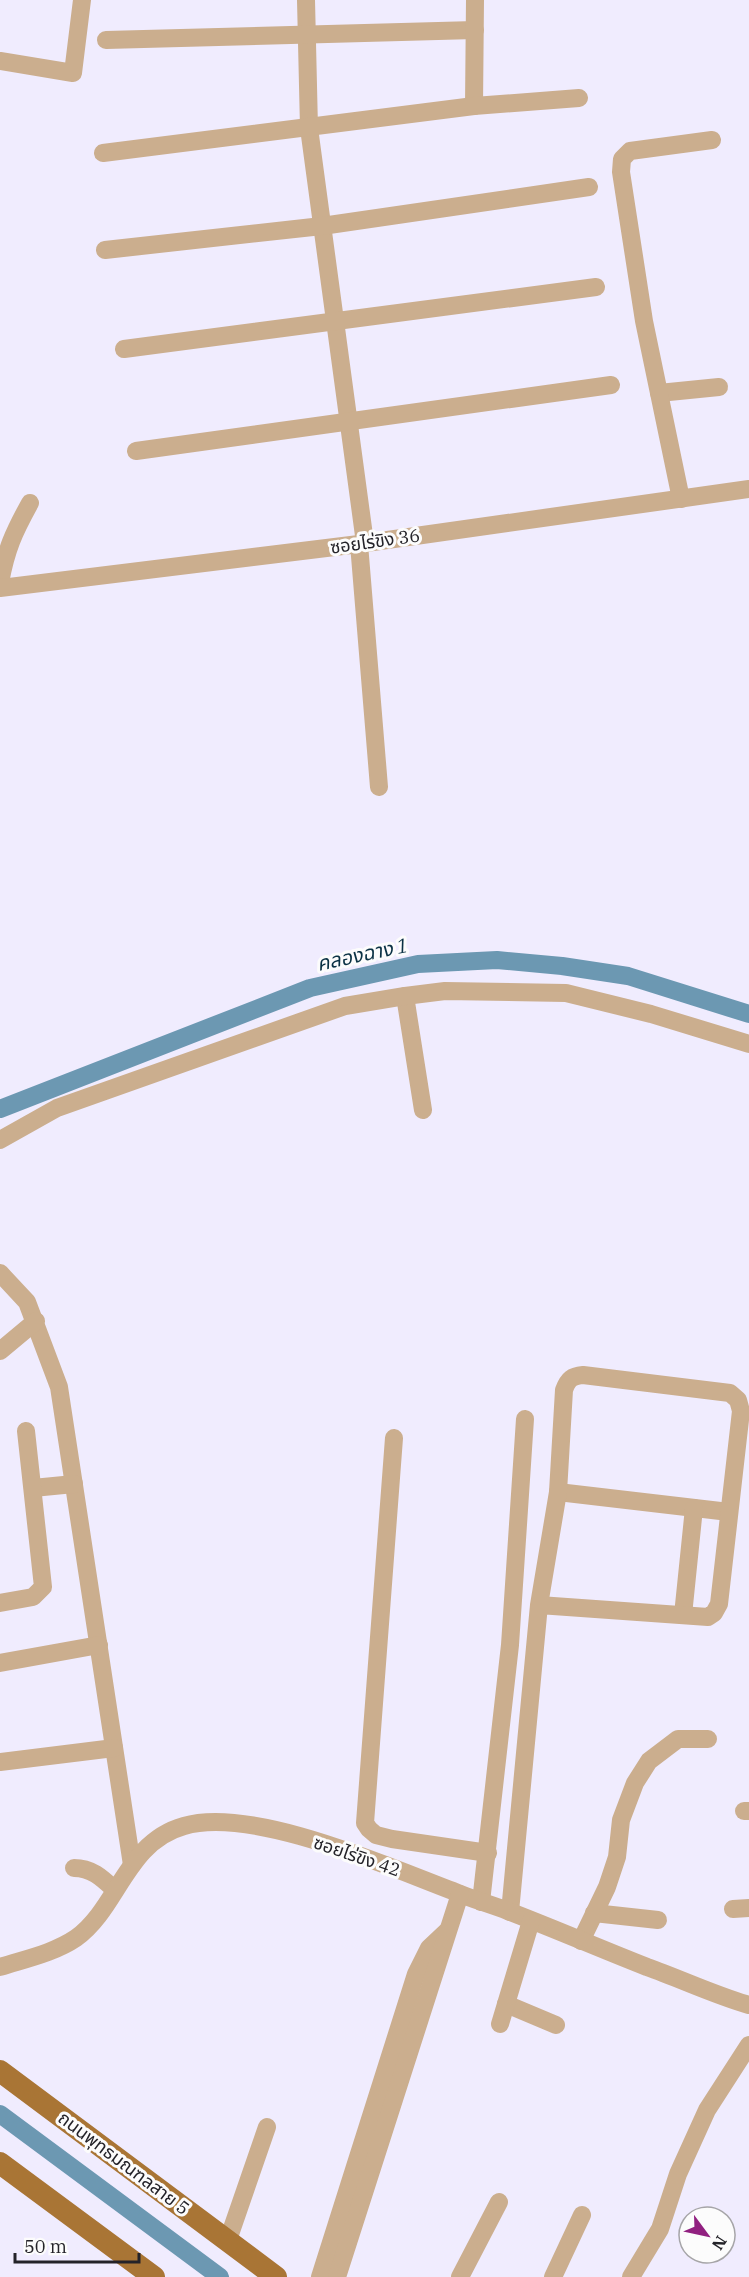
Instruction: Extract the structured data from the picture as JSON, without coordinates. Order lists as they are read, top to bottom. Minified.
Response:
{"streets":{"main road":["ถนนพุทธมณฑลสาย 5"],"street":["ซอยไร่ขิง 36","ซอยไร่ขิง 42"]},"water":["คลองฉาง 1"],"scale_bar":"50 m","north":"bottom right"}
